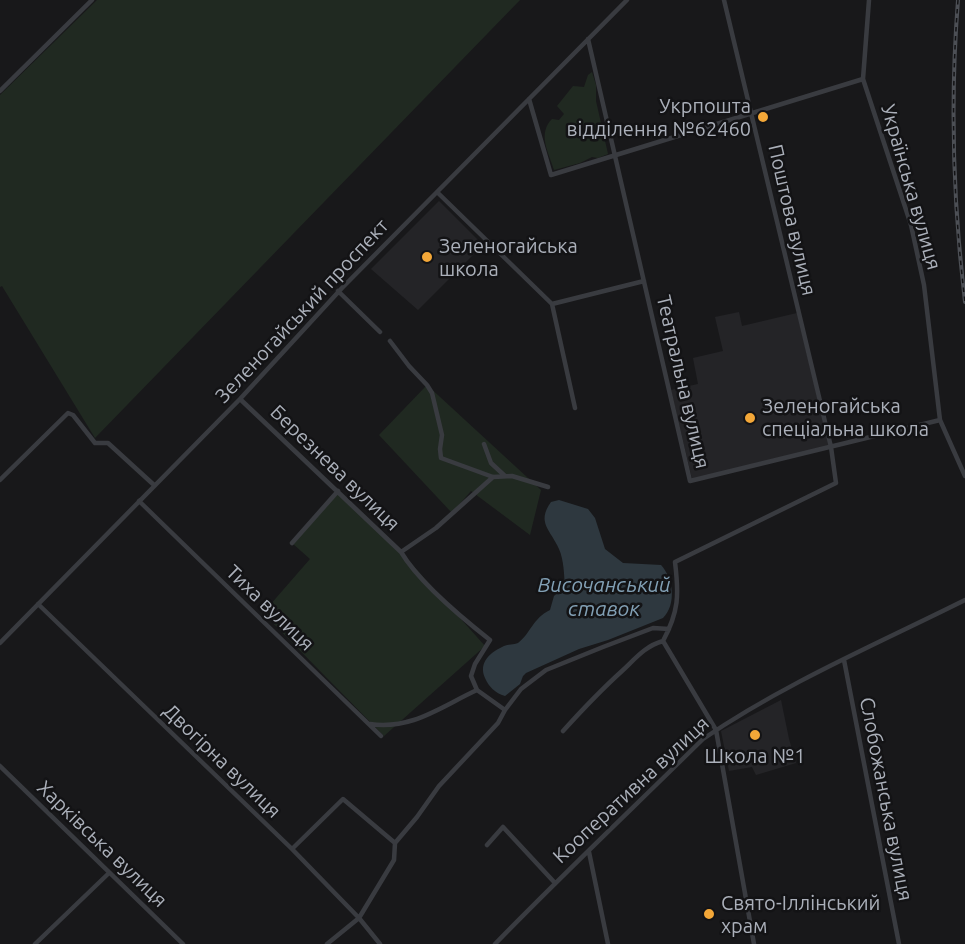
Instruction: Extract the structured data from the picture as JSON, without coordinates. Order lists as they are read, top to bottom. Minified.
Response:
{"streets":{"street":["Українська вулиця","Поштова вулиця","Зеленогайський проспект","Театральна вулиця","Березнева вулиця","Тиха вулиця","Двогірна вулиця","Кооперативна вулиця","Слобожанська вулиця","Харківська вулиця"]},"crossings":[["Українська вулиця","Театральна вулиця"],["Поштова вулиця","Театральна вулиця"],["Зеленогайський проспект","Театральна вулиця"],["Зеленогайський проспект","Березнева вулиця"],["Зеленогайський проспект","Тиха вулиця"],["Зеленогайський проспект","Двогірна вулиця"],["Кооперативна вулиця","Слобожанська вулиця"]],"water":["Височанський ставок"],"places":["Укрпошта відділення №62460","Зеленогайська школа","Зеленогайська спеціальна школа","Школа №1","Свято-Іллінський храм"]}
